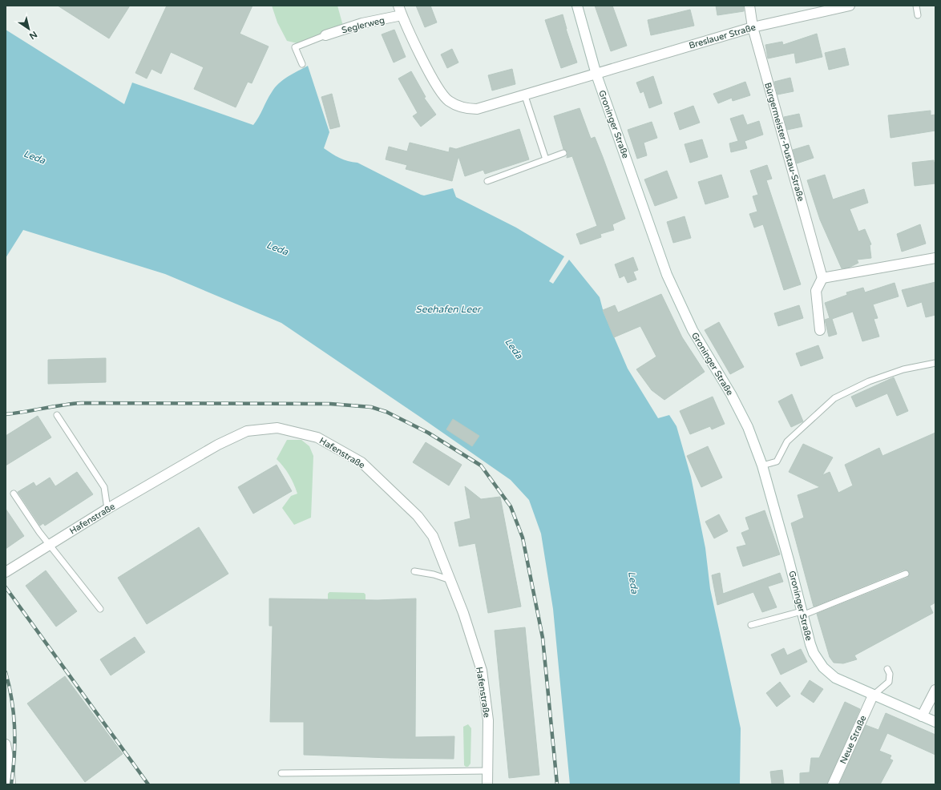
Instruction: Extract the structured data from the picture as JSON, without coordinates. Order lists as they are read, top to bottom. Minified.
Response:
{"streets":{"street":["Seglerweg","Breslauer Straße","Groninger Straße","Bürgermeister-Pustau-Straße","Hafenstraße","Neue Straße"]},"crossings":[["Seglerweg","Breslauer Straße"],["Breslauer Straße","Groninger Straße"],["Breslauer Straße","Bürgermeister-Pustau-Straße"],["Groninger Straße","Neue Straße"]],"water":["Leda","Seehafen Leer"],"north":"bottom right"}
